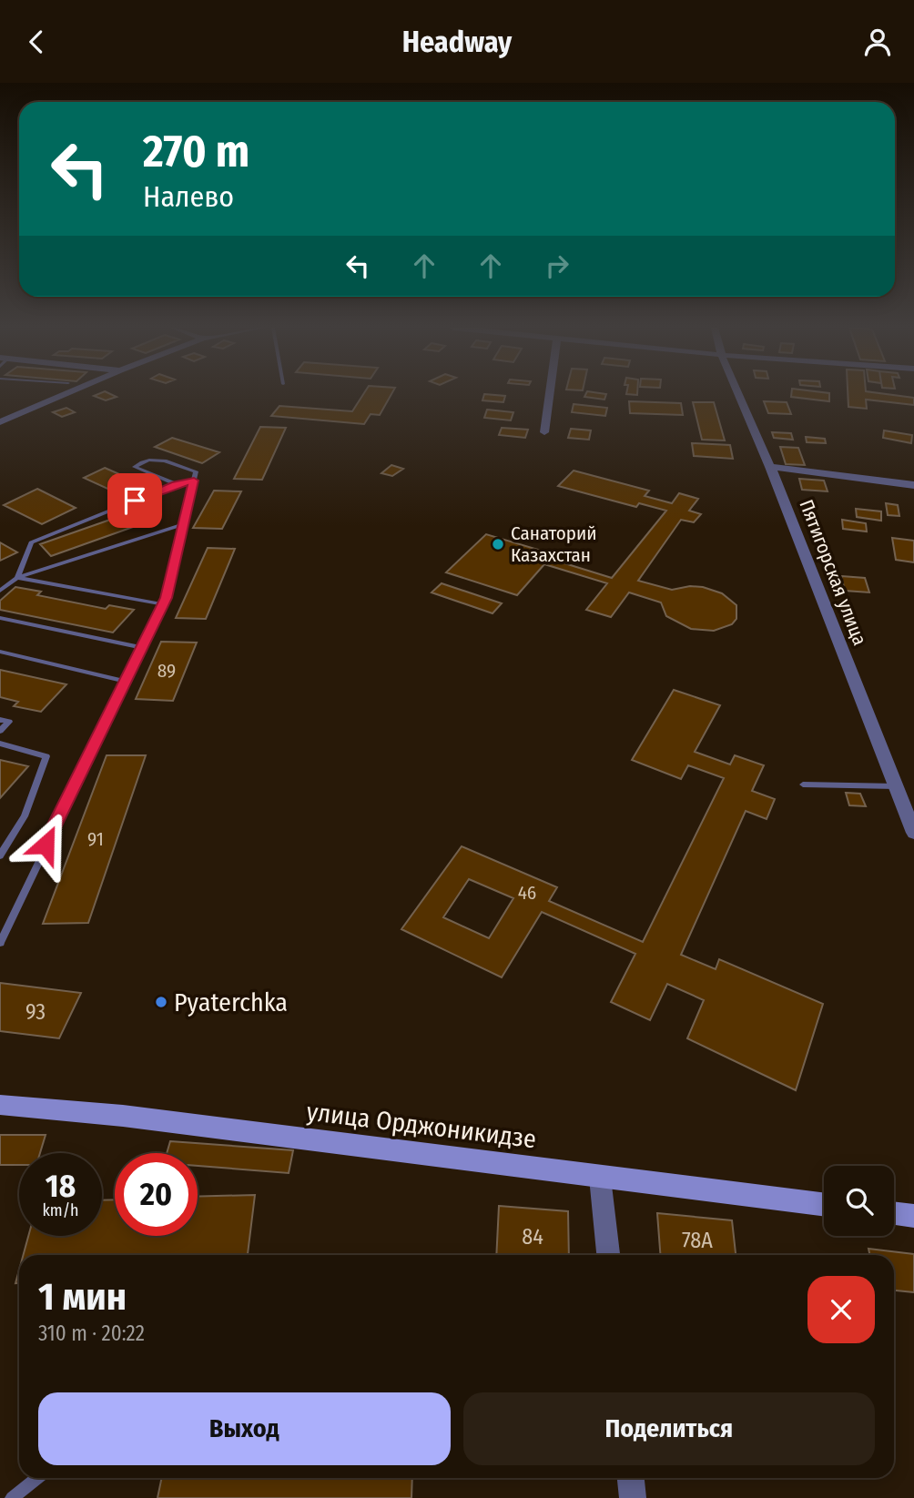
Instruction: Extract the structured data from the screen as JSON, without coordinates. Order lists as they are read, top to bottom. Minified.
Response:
{"streets":{"main road":["улица Орджоникидзе"],"street":["Пятигорская улица"]},"places":["Санаторий Казахстан","Pyaterchka"],"house_numbers":["89","91","46","93","84","78А"],"page":{"header":"Headway","turn":["270 m","Налево"],"speed":"18 km/h","limit":"20","heading":["1 мин","310 m · 20:22"],"buttons":["Выход","Поделиться"]}}
